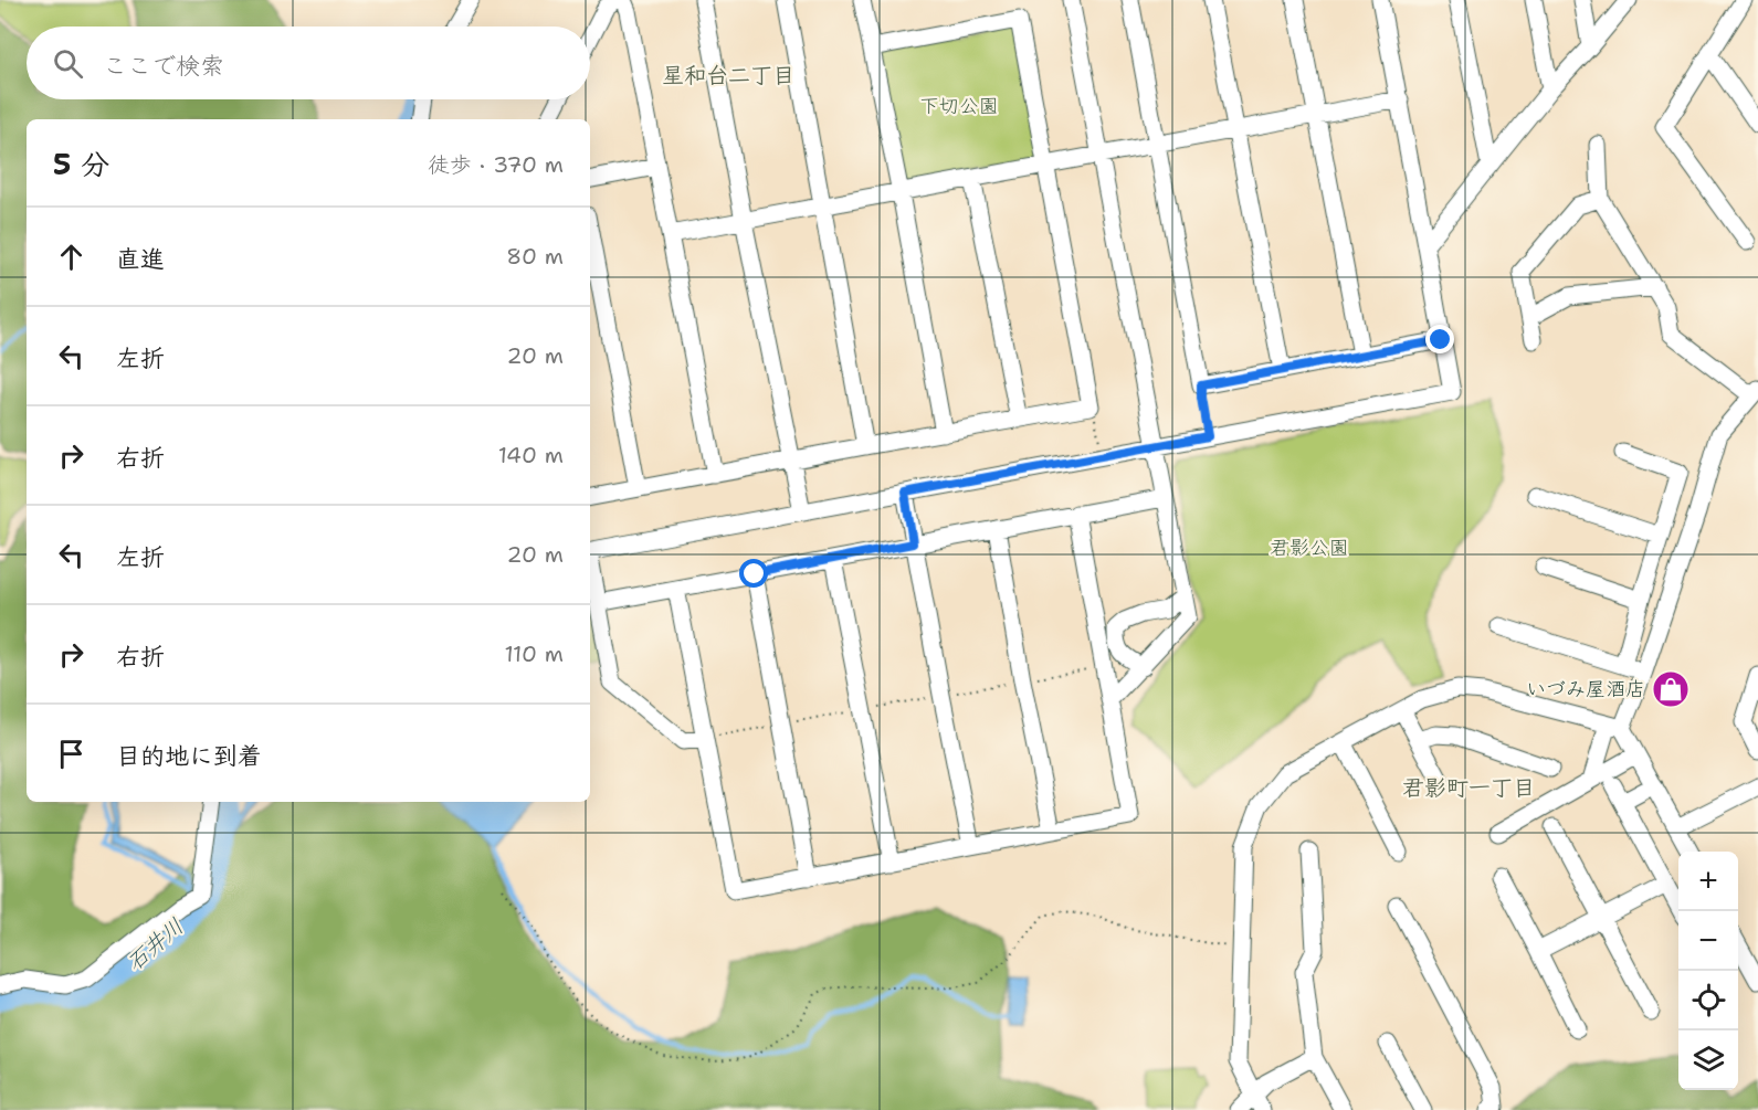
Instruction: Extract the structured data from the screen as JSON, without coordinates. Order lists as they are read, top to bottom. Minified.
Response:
{"districts":["星和台二丁目","君影町一丁目"],"water":["石井川"],"parks":["下切公園","君影公園"],"places":{"shop":["いづみ屋酒店"]},"page":{"search":"ここで検索","heading":["5 分","徒歩 · 370 m"],"list":[["直進","80 m"],["左折","20 m"],["右折","140 m"],["左折","20 m"],["右折","110 m"],"目的地に到着"],"map_buttons":["+","−"]}}
